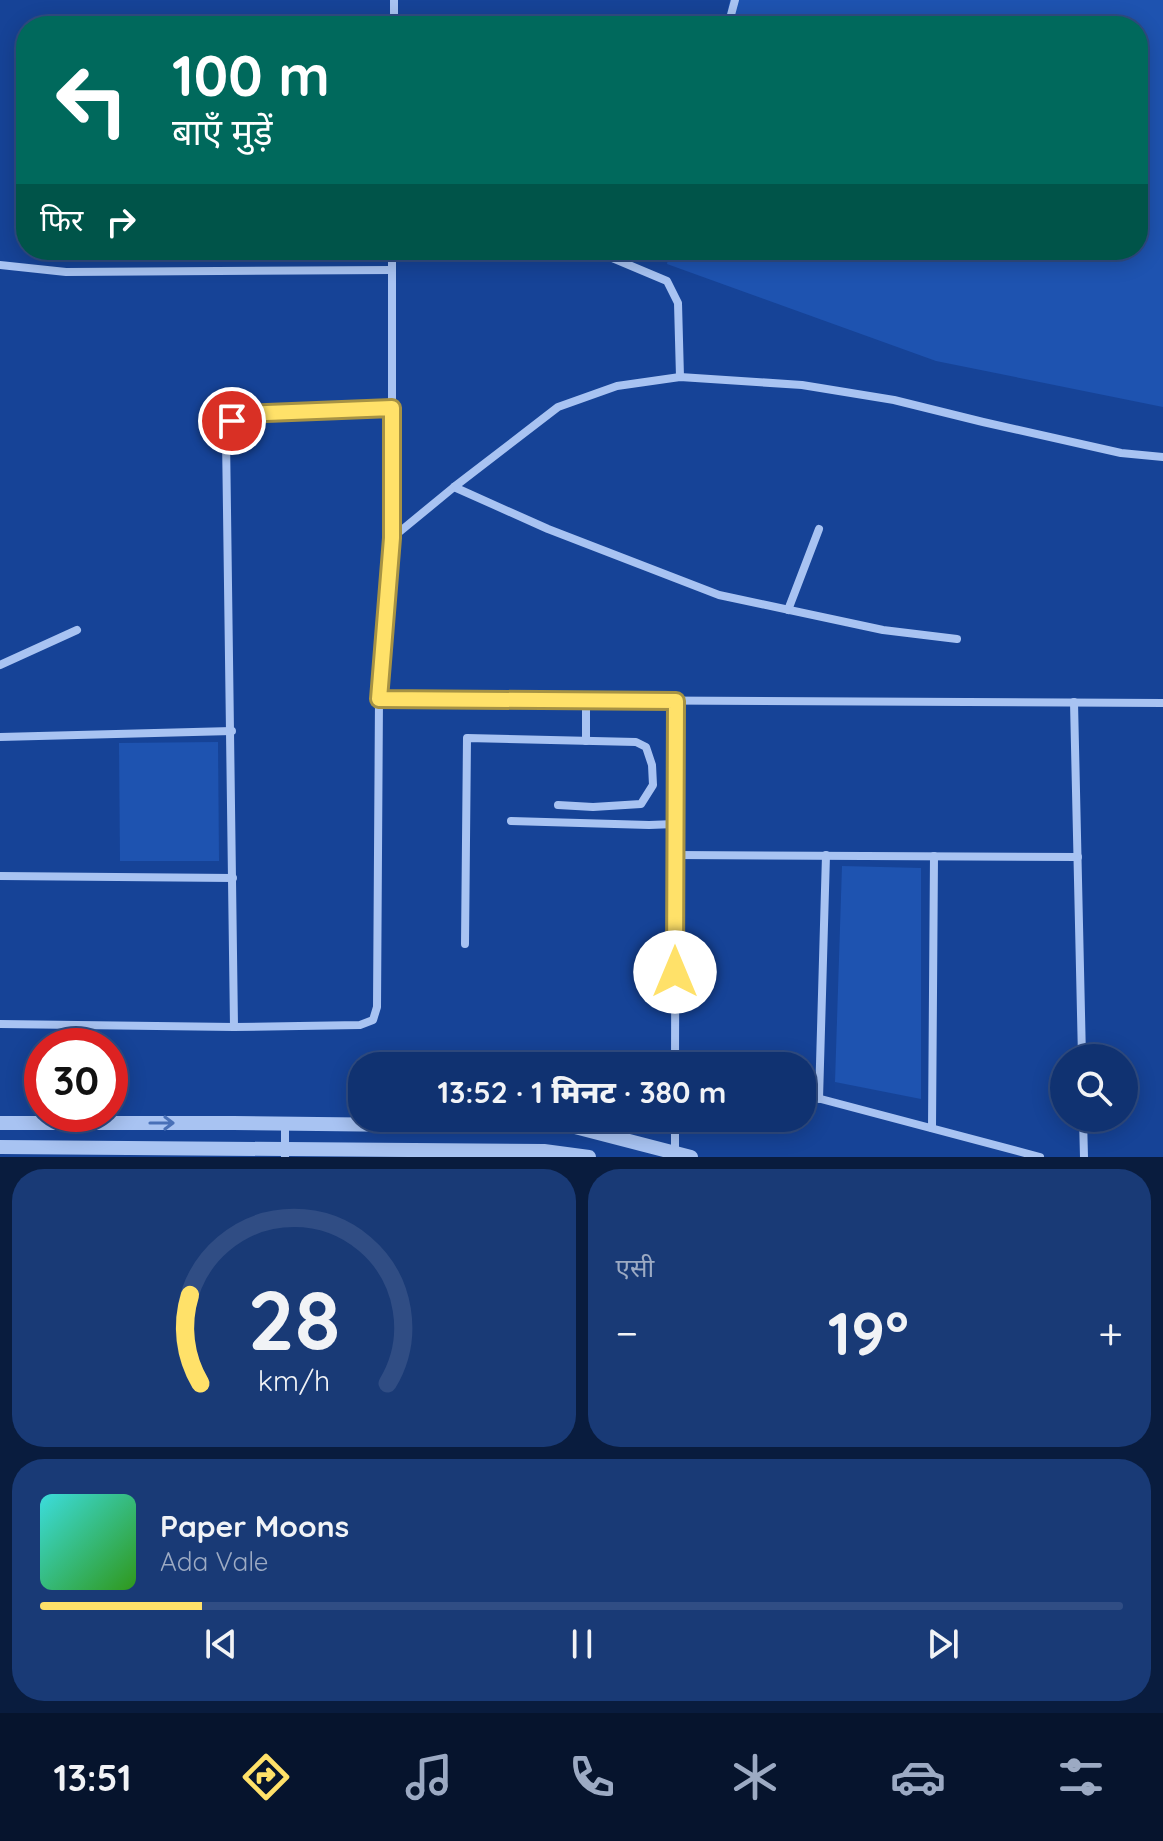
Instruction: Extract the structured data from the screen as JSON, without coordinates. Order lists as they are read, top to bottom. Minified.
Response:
{"page":{"turn":["100 m","बाएँ मुड़ें"],"then":"फिर","limit":"30","trip":"13:52 · 1 मिनट · 380 m","tile":"एसी","heat":["−","19°","+"],"song":["Paper Moons","Ada Vale"],"tabs":"13:51","gauge":["28","km/h"]}}
